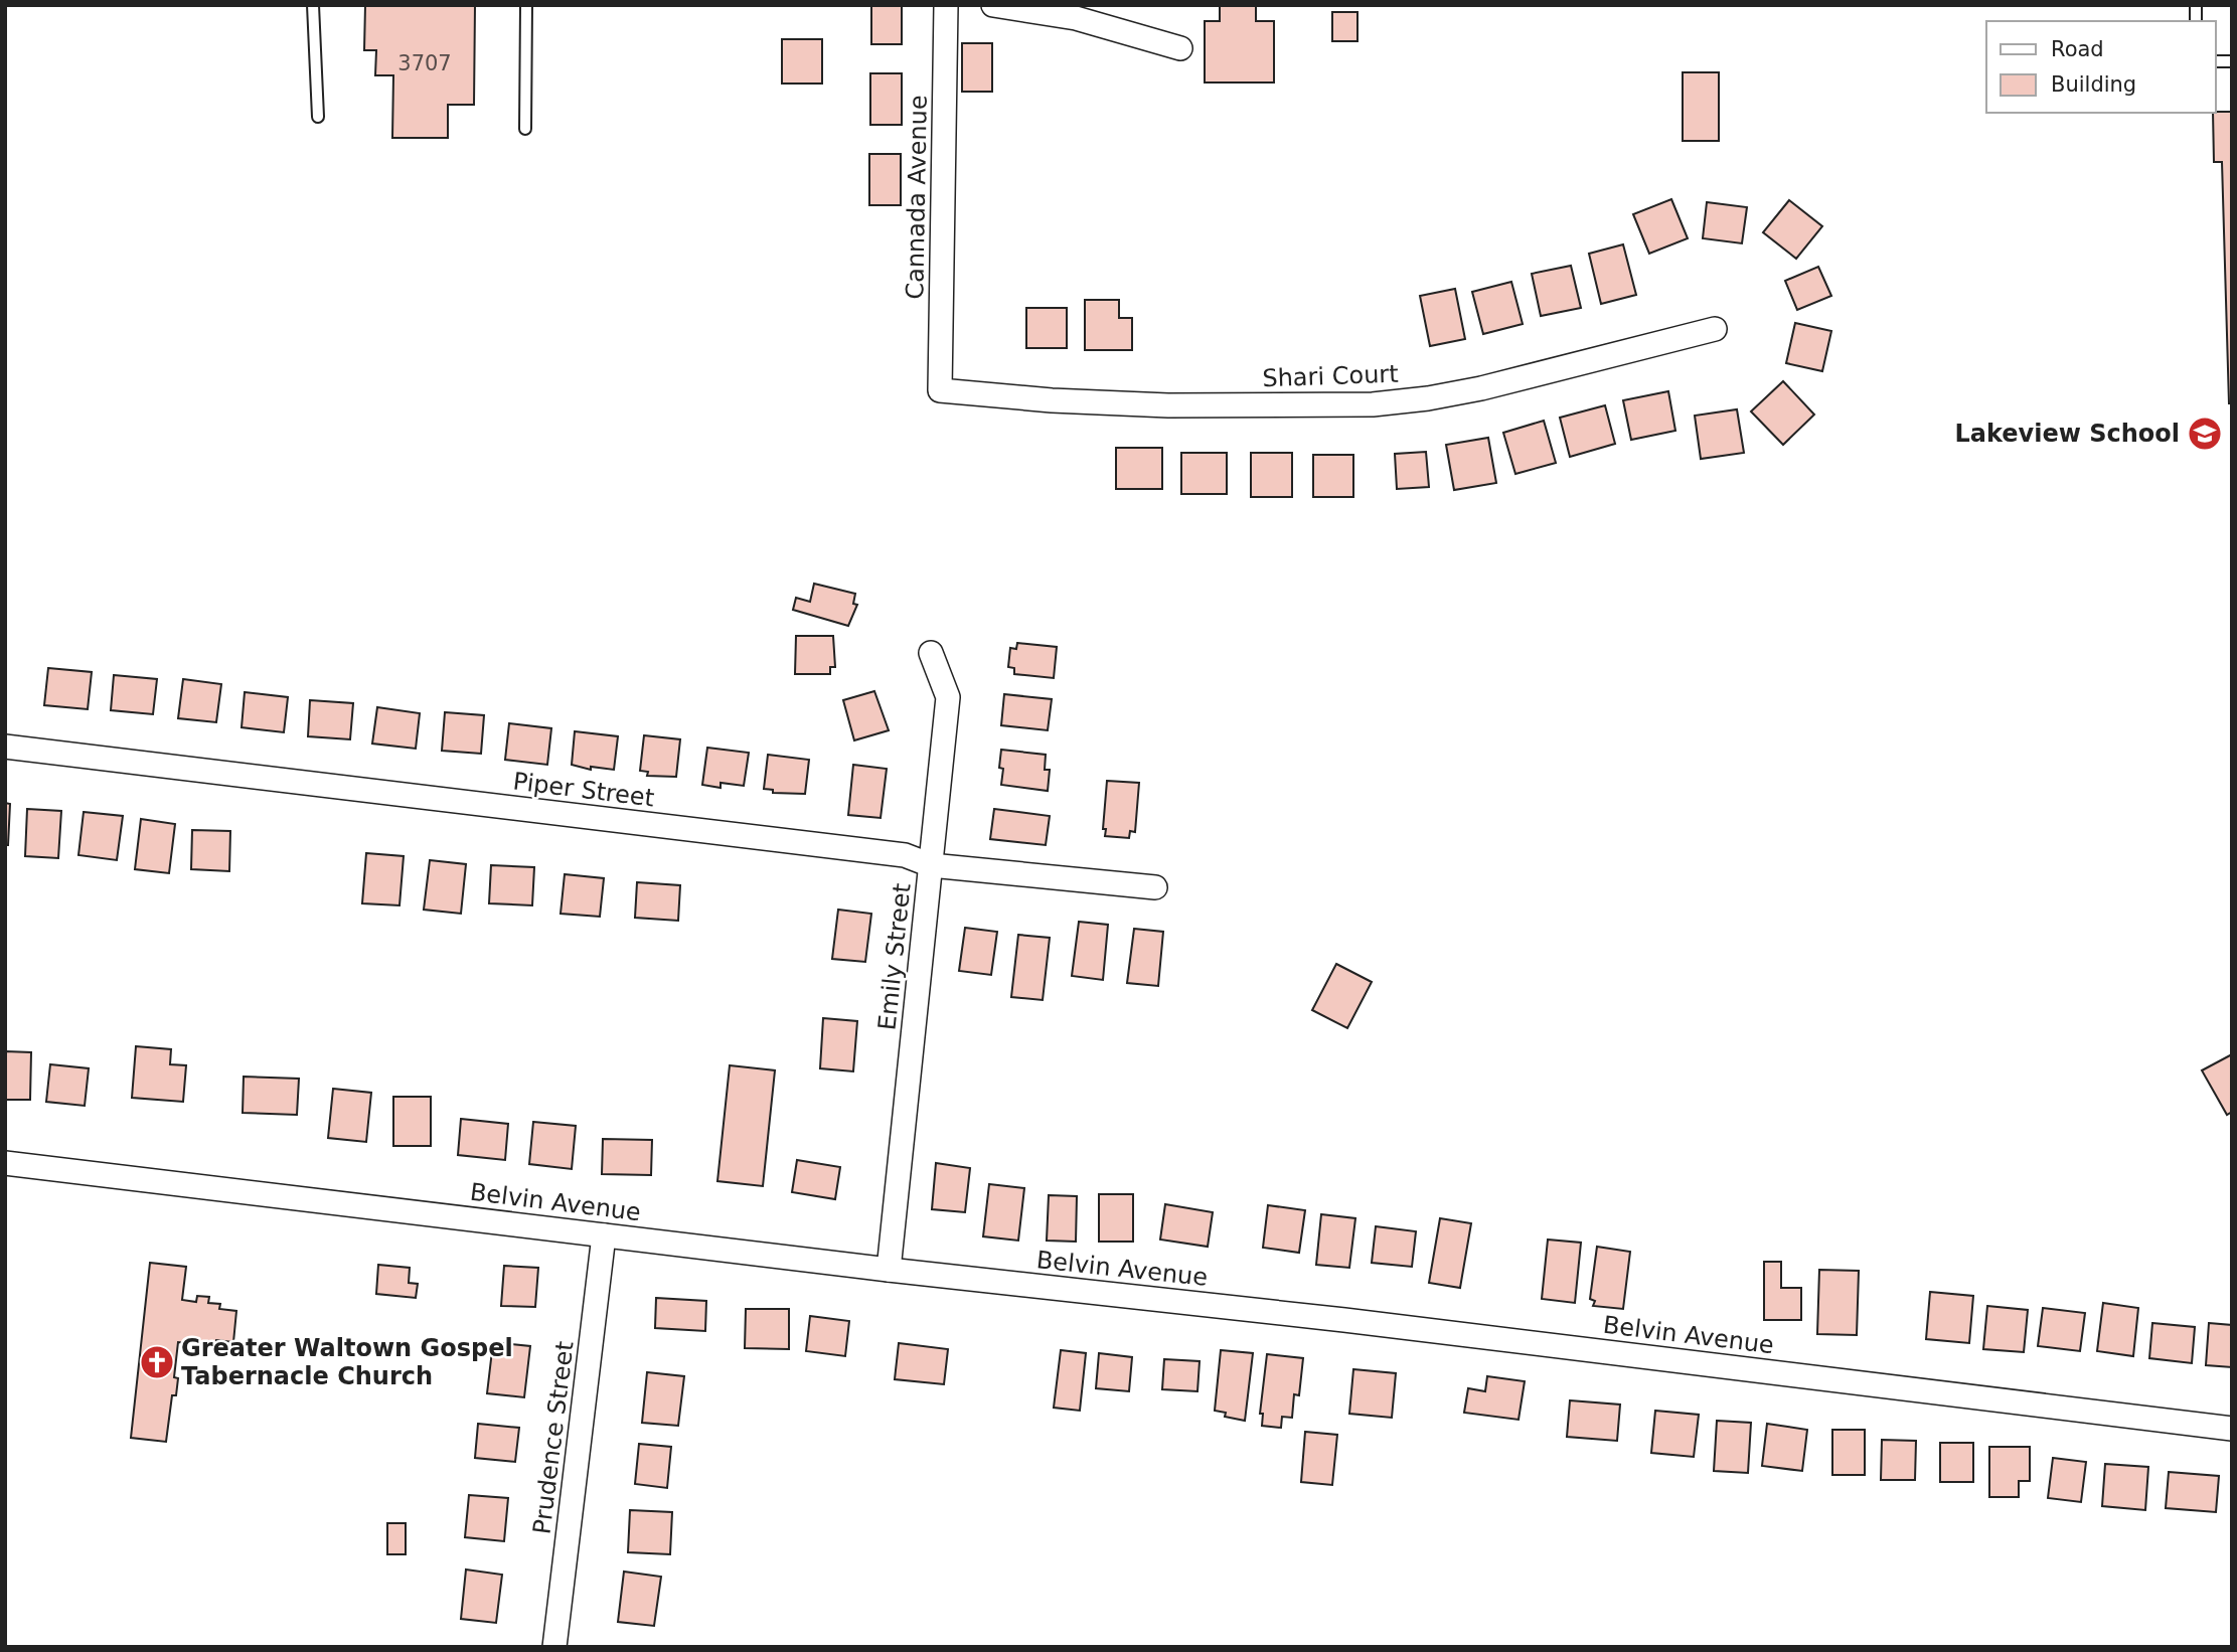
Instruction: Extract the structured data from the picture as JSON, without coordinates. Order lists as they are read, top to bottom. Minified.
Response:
{"streets":{"street":["Cannada Avenue","Shari Court","Piper Street","Emily Street","Belvin Avenue","Prudence Street"]},"crossings":[["Cannada Avenue","Shari Court"],["Piper Street","Emily Street"],["Emily Street","Belvin Avenue"],["Belvin Avenue","Prudence Street"]],"places":{"school or university":["Lakeview School"],"church":["Greater Waltown Gospel Tabernacle Church"]},"house_numbers":["3707"],"legend":["Road","Building"]}
